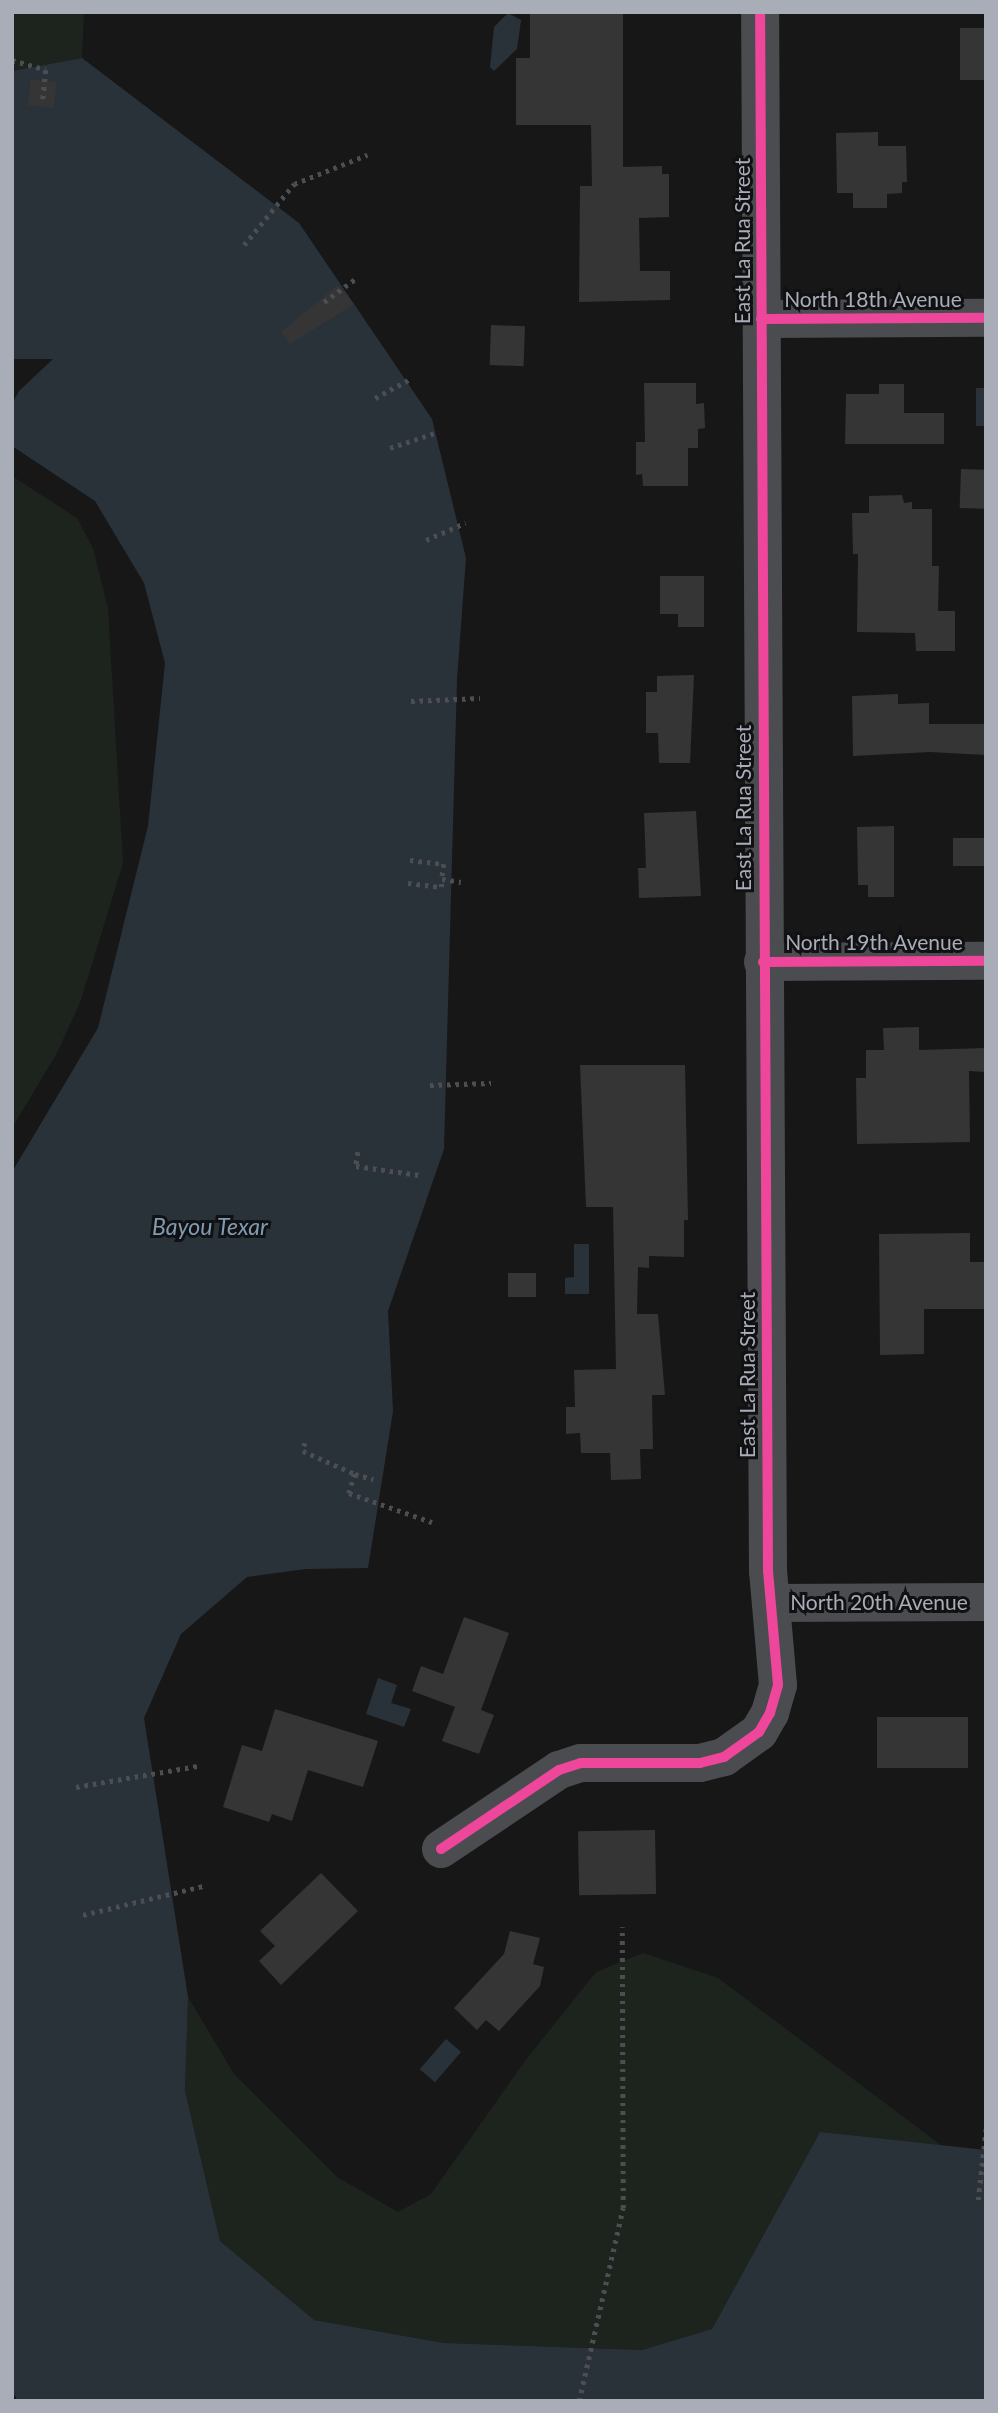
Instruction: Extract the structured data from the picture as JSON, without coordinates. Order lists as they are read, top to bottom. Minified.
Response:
{"streets":{"street":["East La Rua Street","North 18th Avenue","North 19th Avenue","North 20th Avenue"]},"crossings":[["East La Rua Street","North 18th Avenue"],["East La Rua Street","North 19th Avenue"],["East La Rua Street","North 20th Avenue"]],"water":["Bayou Texar"]}
